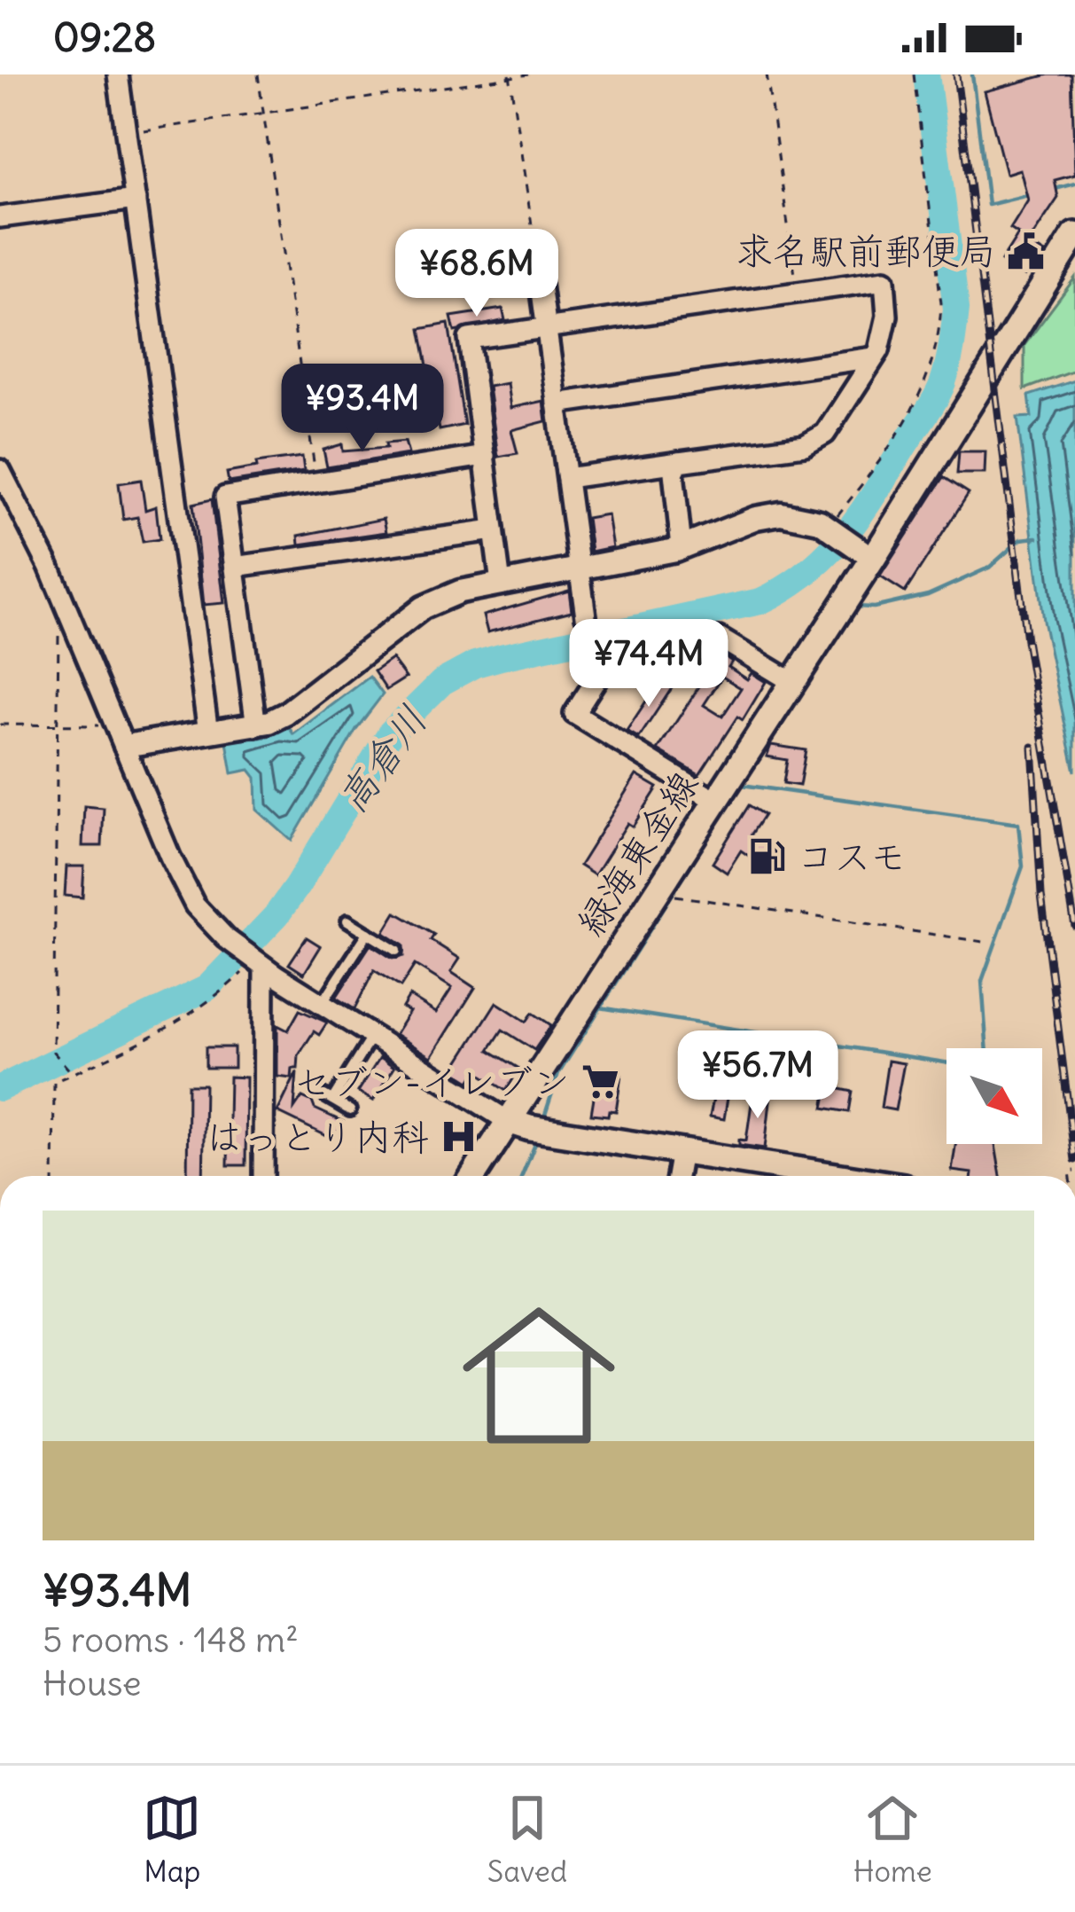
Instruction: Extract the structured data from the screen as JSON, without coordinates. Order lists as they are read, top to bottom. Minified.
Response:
{"streets":{"main road":["緑海東金線"]},"water":["高倉川"],"places":{"public building":["求名駅前郵便局"],"fuel station":["コスモ"],"supermarket":["セブン-イレブン"],"hospital":["はっとり内科"]},"north":"bottom right","page":{"status":"09:28","price":["¥68.6M","¥93.4M","¥74.4M","¥56.7M"],"list":[{"name":"¥93.4M","note":"5 rooms · 148 m² · House"}],"tabs":["Map","Saved","Home"]}}
